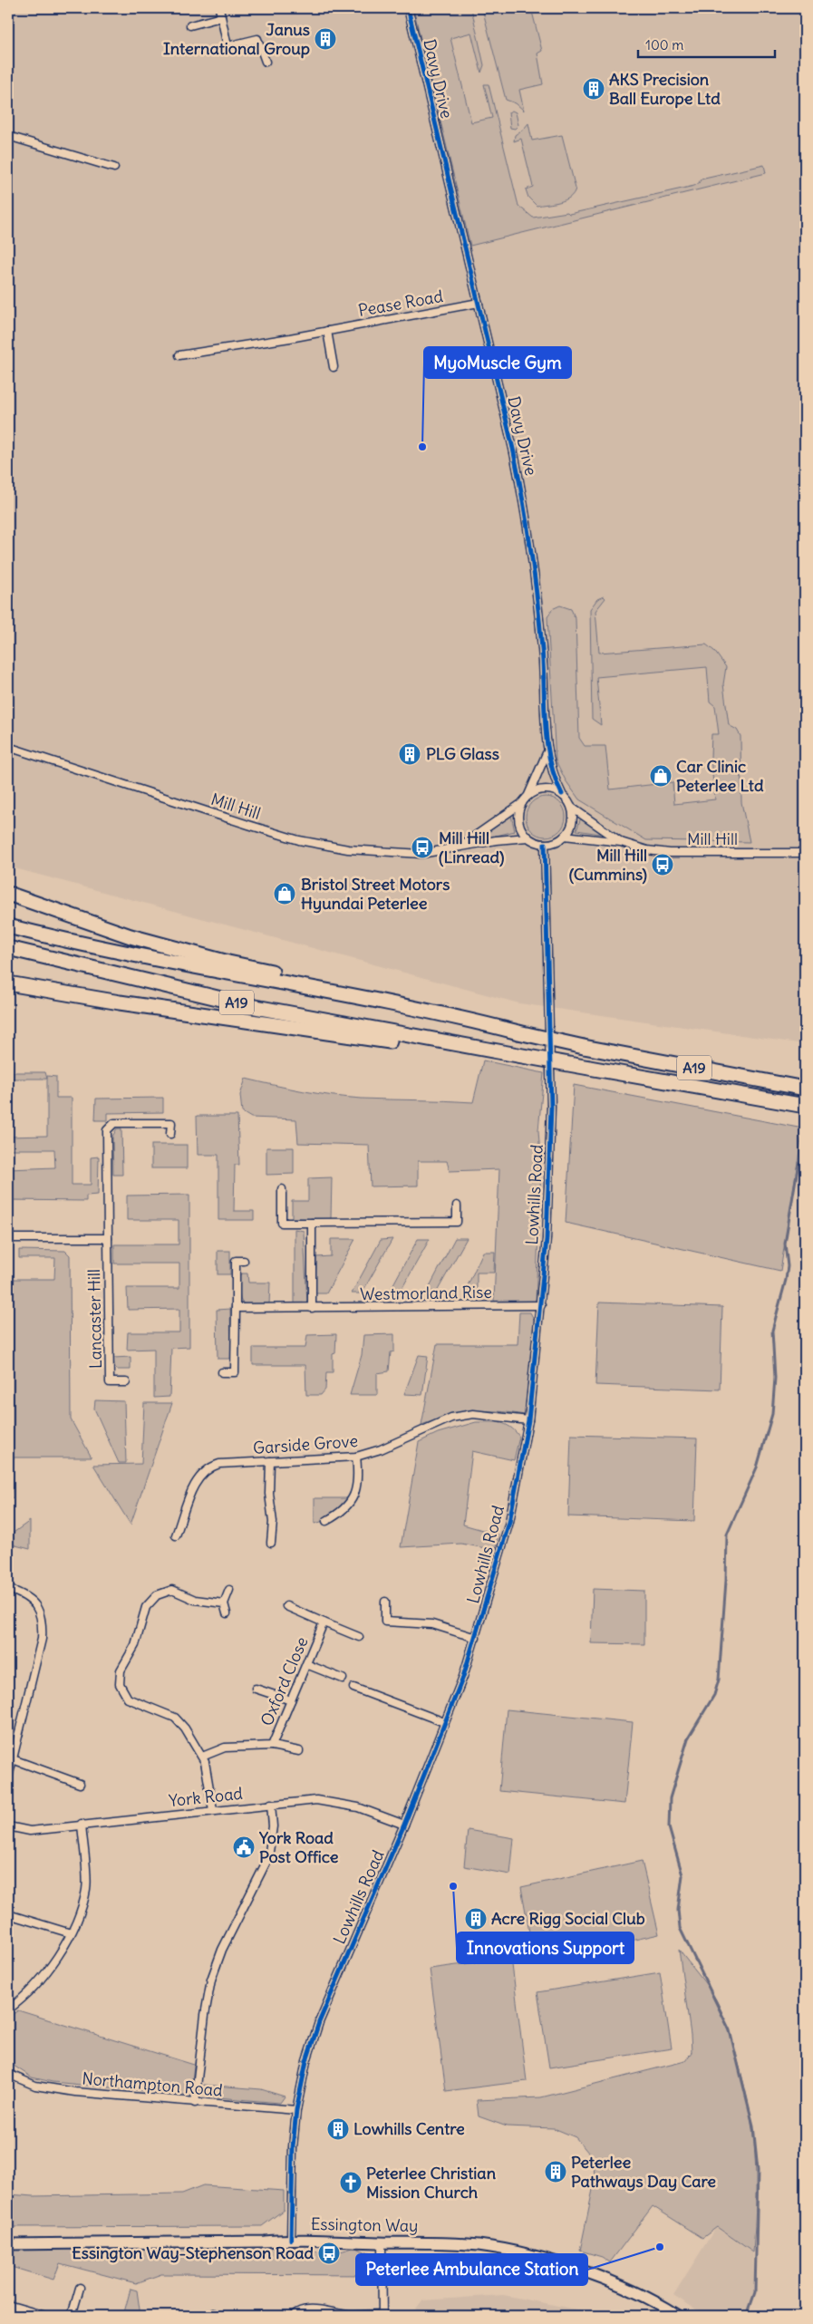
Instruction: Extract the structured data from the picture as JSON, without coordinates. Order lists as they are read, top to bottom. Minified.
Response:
{"streets":{"highway":["A19"],"street":["Davy Drive","Pease Road","Mill Hill","Lowhills Road","Westmorland Rise","Lancaster Hill","Garside Grove","Oxford Close","York Road","Northampton Road","Essington Way"]},"crossings":[["Davy Drive","Pease Road"],["Davy Drive","Mill Hill"],["Davy Drive","Lowhills Road"],["Mill Hill","Lowhills Road"],["Lowhills Road","Westmorland Rise"],["Lowhills Road","Garside Grove"],["Lowhills Road","York Road"],["Lowhills Road","Northampton Road"],["Lowhills Road","Essington Way"]],"places":{"building":["Janus International Group","AKS Precision Ball Europe Ltd","PLG Glass","Acre Rigg Social Club","Lowhills Centre","Peterlee Pathways Day Care"],"other":["MyoMuscle Gym","Innovations Support","Peterlee Ambulance Station"],"shop":["Car Clinic Peterlee Ltd","Bristol Street Motors Hyundai Peterlee"],"bus stop":["Mill Hill (Linread)","Mill Hill (Cummins)","Essington Way-Stephenson Road"],"public building":["York Road Post Office"],"church":["Peterlee Christian Mission Church"]},"scale_bar":"100 m"}
